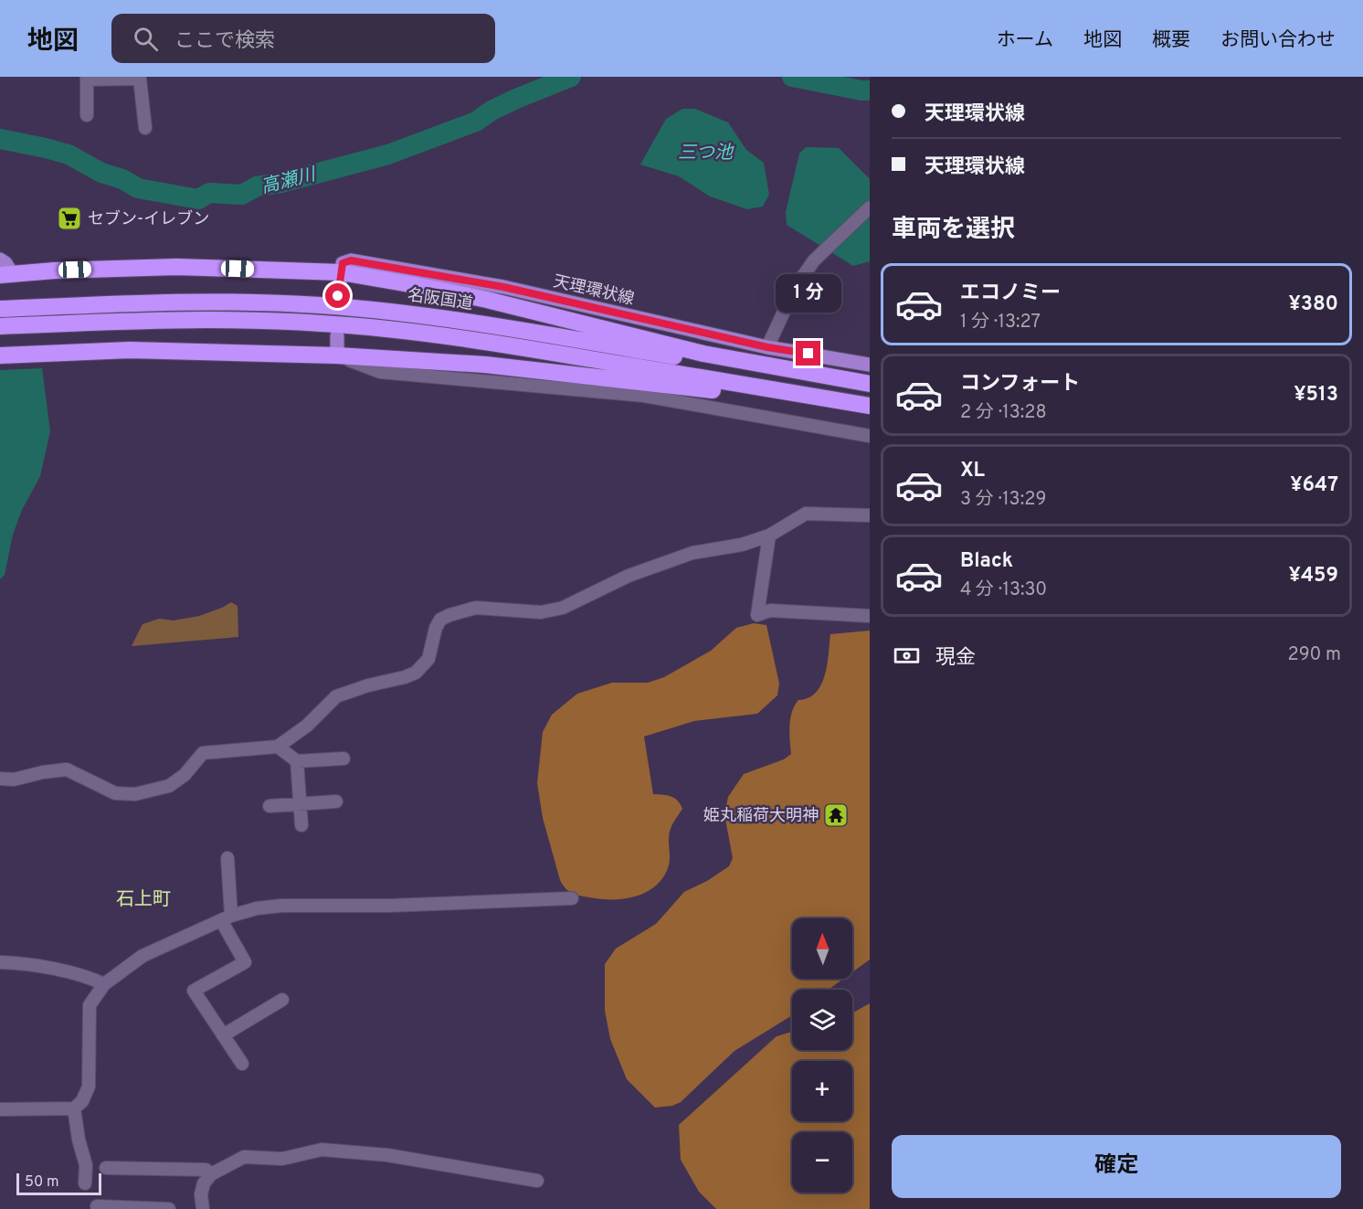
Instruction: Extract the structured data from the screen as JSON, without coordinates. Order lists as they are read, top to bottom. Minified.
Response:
{"streets":{"highway":["名阪国道"],"main road":["天理環状線"]},"districts":["石上町"],"water":["三つ池","高瀬川"],"places":{"supermarket":["セブン-イレブン"],"temple":["姫丸稲荷大明神"]},"scale_bar":"50 m","north":"top","page":{"header":"地図","search":"ここで検索","nav":["ホーム","地図","概要","お問い合わせ"],"banner":["天理環状線","天理環状線"],"heading":"車両を選択","list":[{"name":"エコノミー","note":"1 分 · 13:27","value":"¥380"},{"name":"コンフォート","note":"2 分 · 13:28","value":"¥513"},{"name":"XL","note":"3 分 · 13:29","value":"¥647"},{"name":"Black","note":"4 分 · 13:30","value":"¥459"}],"bubble":"1 分","pay":["現金","290 m"],"map_buttons":["+","−"],"buttons":"確定","scale":"50 m"}}
